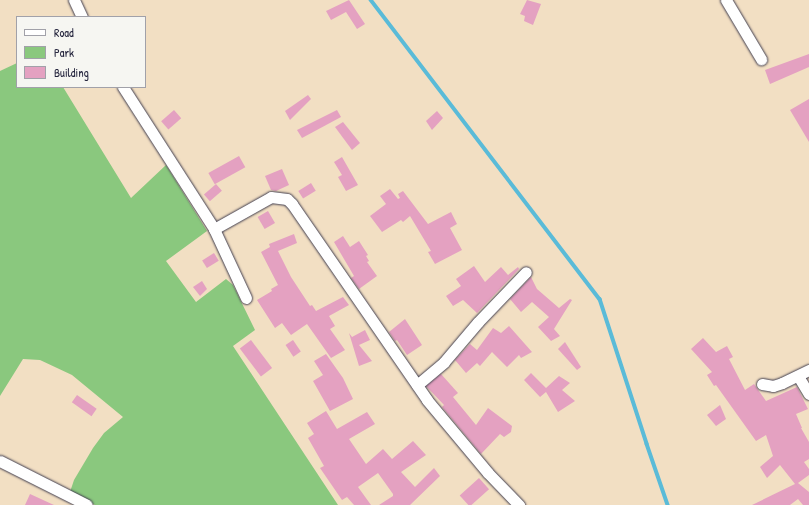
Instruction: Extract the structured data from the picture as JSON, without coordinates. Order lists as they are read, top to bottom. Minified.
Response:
{"legend":["Road","Park","Building"]}
